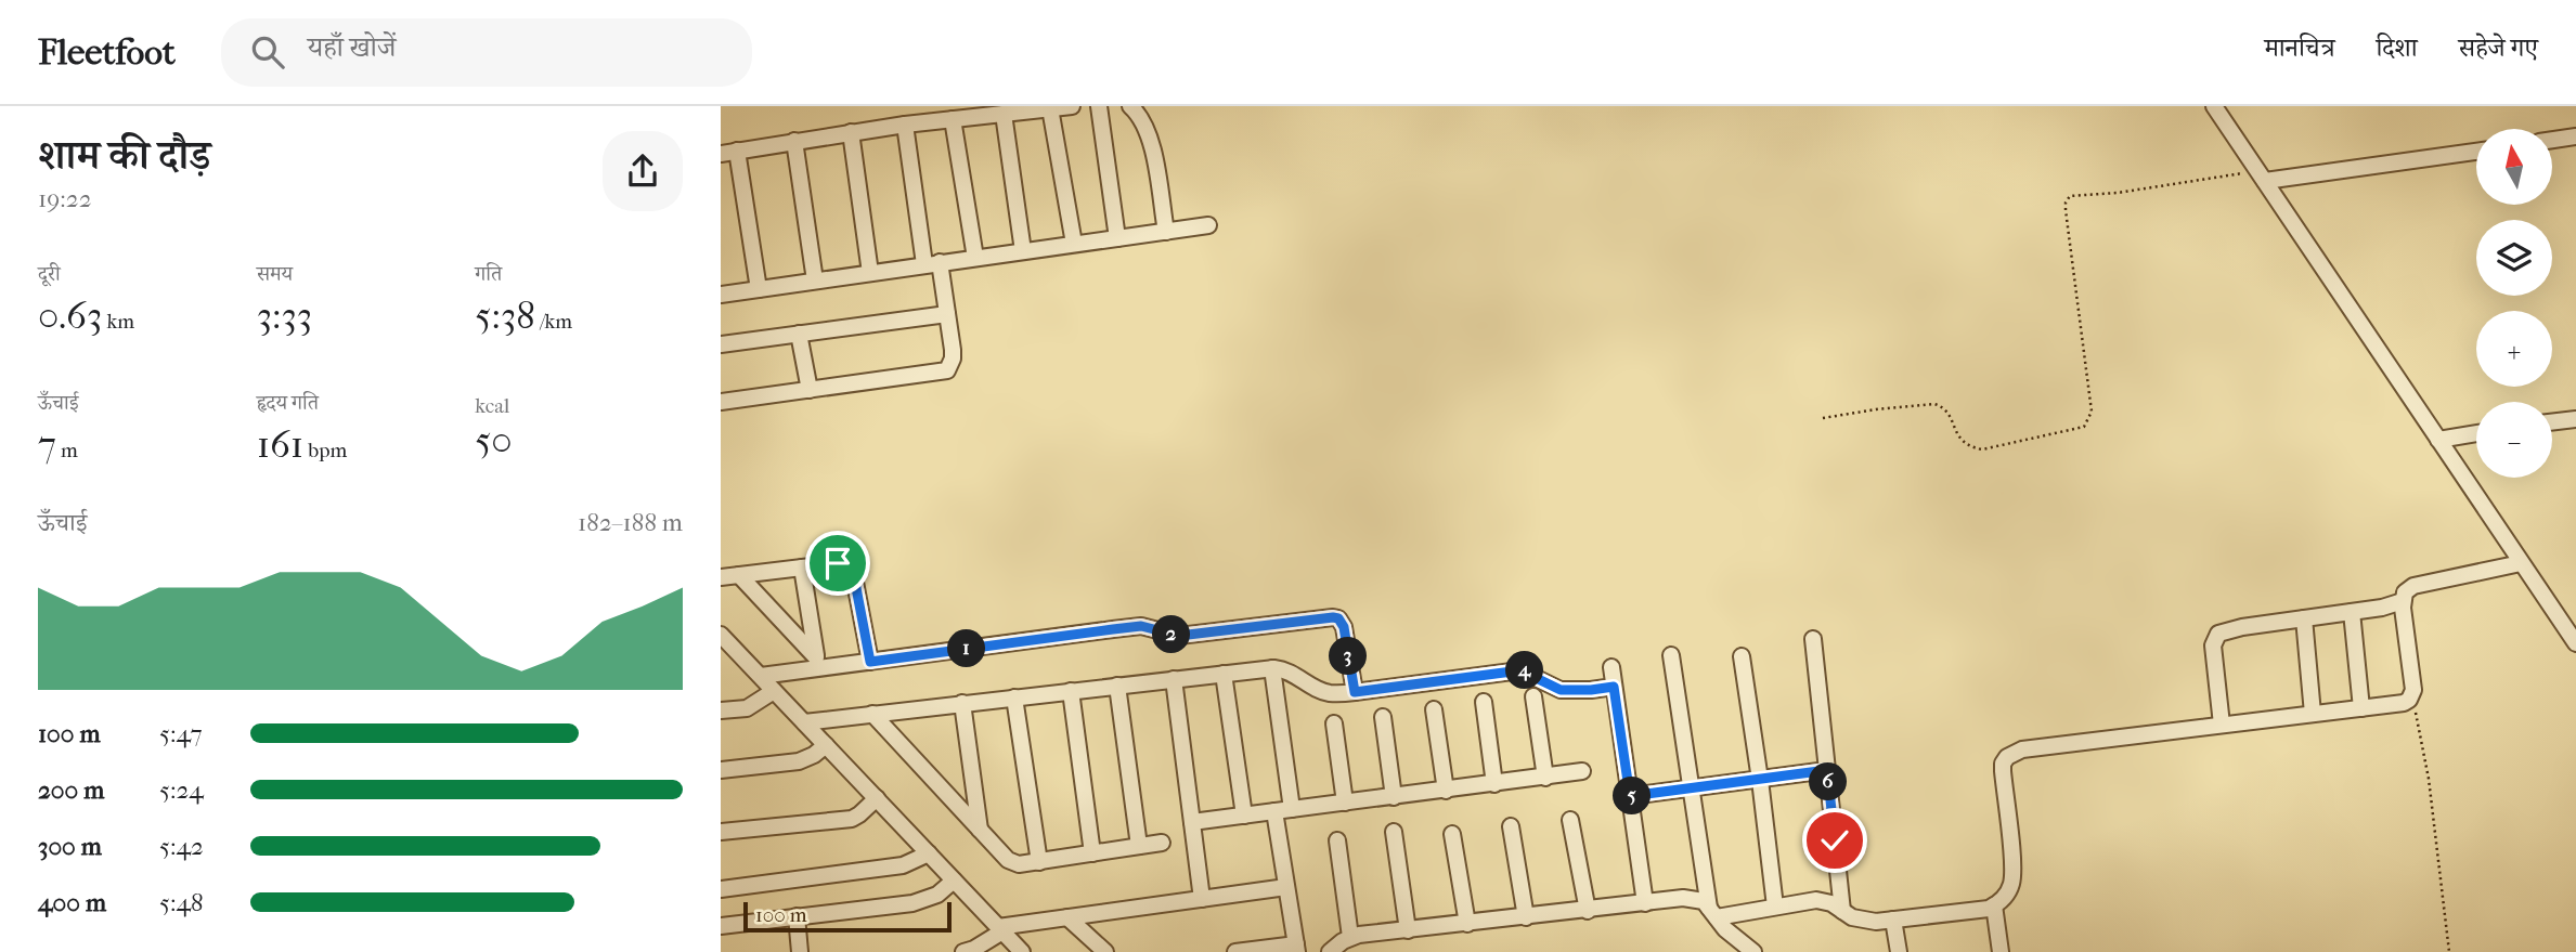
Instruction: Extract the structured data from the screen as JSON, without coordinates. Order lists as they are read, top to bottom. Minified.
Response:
{"scale_bar":"100 m","north":"top","page":{"header":"Fleetfoot","search":"यहाँ खोजें","nav":["मानचित्र","दिशा","सहेजे गए"],"heading":["शाम की दौड़","19:22"],"map_buttons":["+","−"],"stats":[["दूरी","0.63 km"],["समय","3:33"],["गति","5:38 /km"],["ऊँचाई","7 m"],["हृदय गति","161 bpm"],["kcal","50"]],"chart":["ऊँचाई","182–188 m"],"pins":["2","1","3","4","6","5"],"list":[{"name":"100 m","note":"5:47"},{"name":"200 m","note":"5:24"},{"name":"300 m","note":"5:42"},{"name":"400 m","note":"5:48"}],"scale":"100 m"}}
